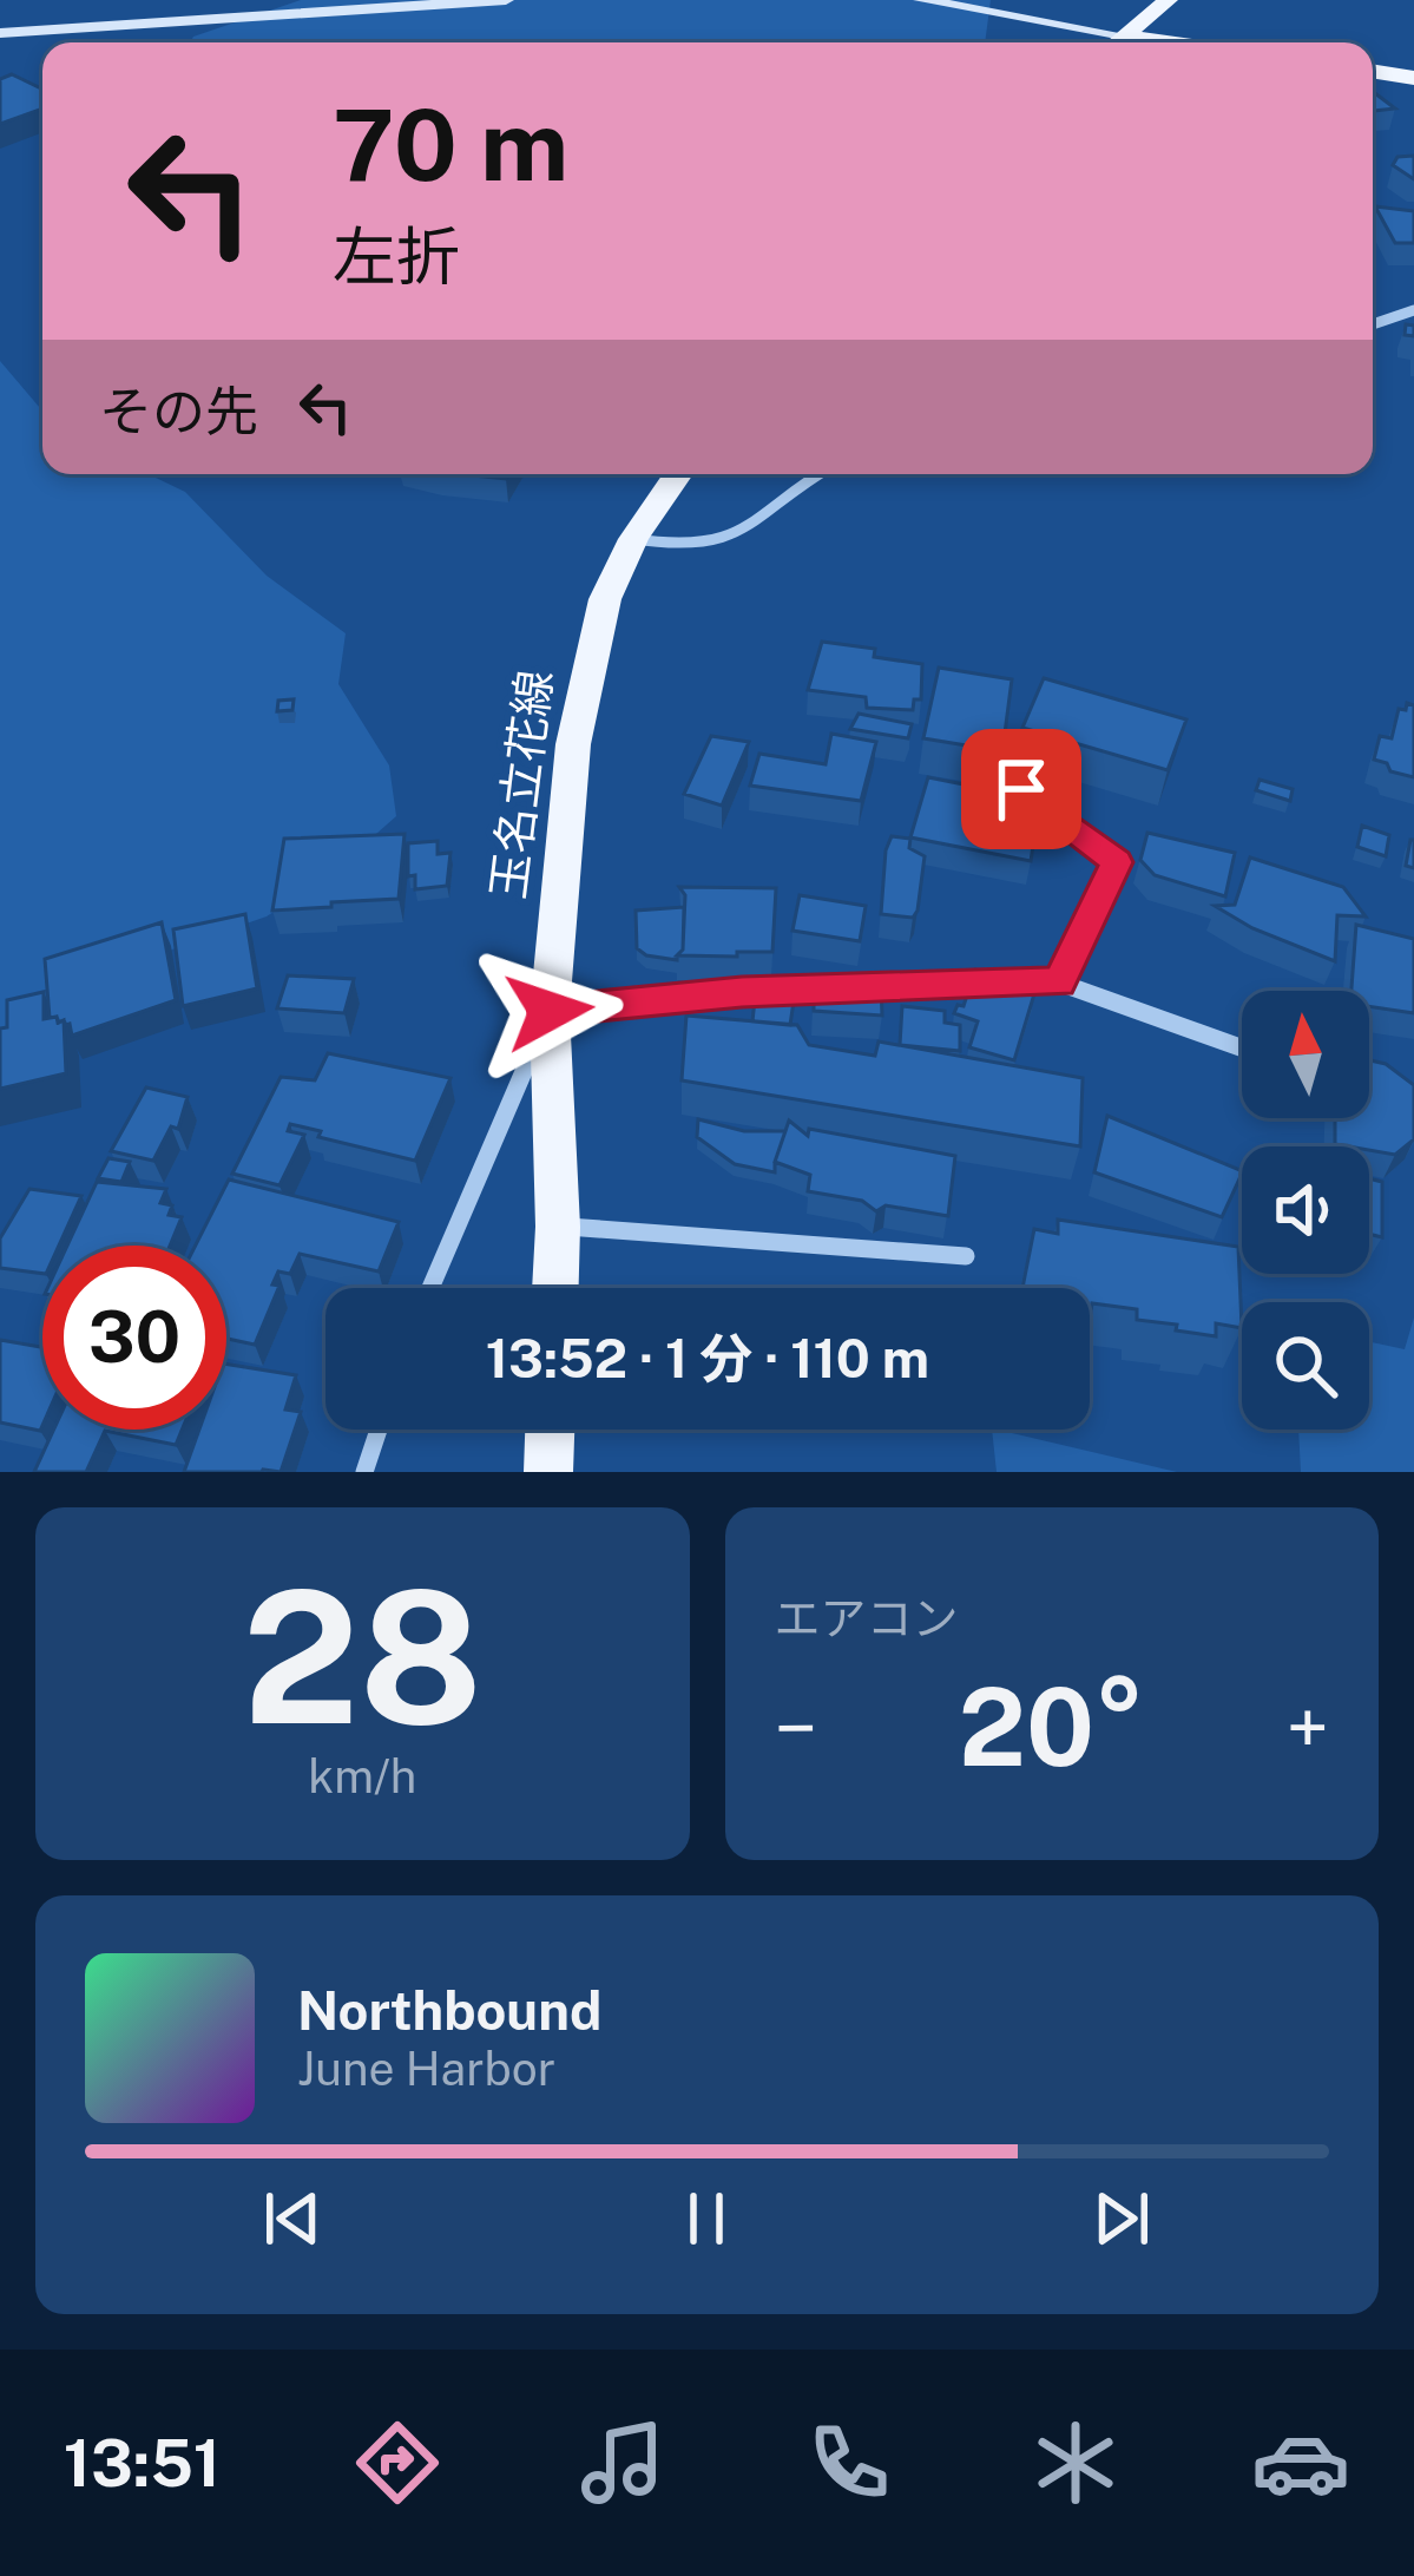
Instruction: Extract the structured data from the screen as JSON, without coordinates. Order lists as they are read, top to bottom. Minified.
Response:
{"streets":{"main road":["玉名立花線"]},"north":"top","page":{"turn":["70 m","左折"],"then":"その先","limit":"30","trip":"13:52 · 1 分 · 110 m","tile":[["28","km/h"],"エアコン"],"heat":["−","20°","+"],"song":["Northbound","June Harbor"],"tabs":"13:51"}}
